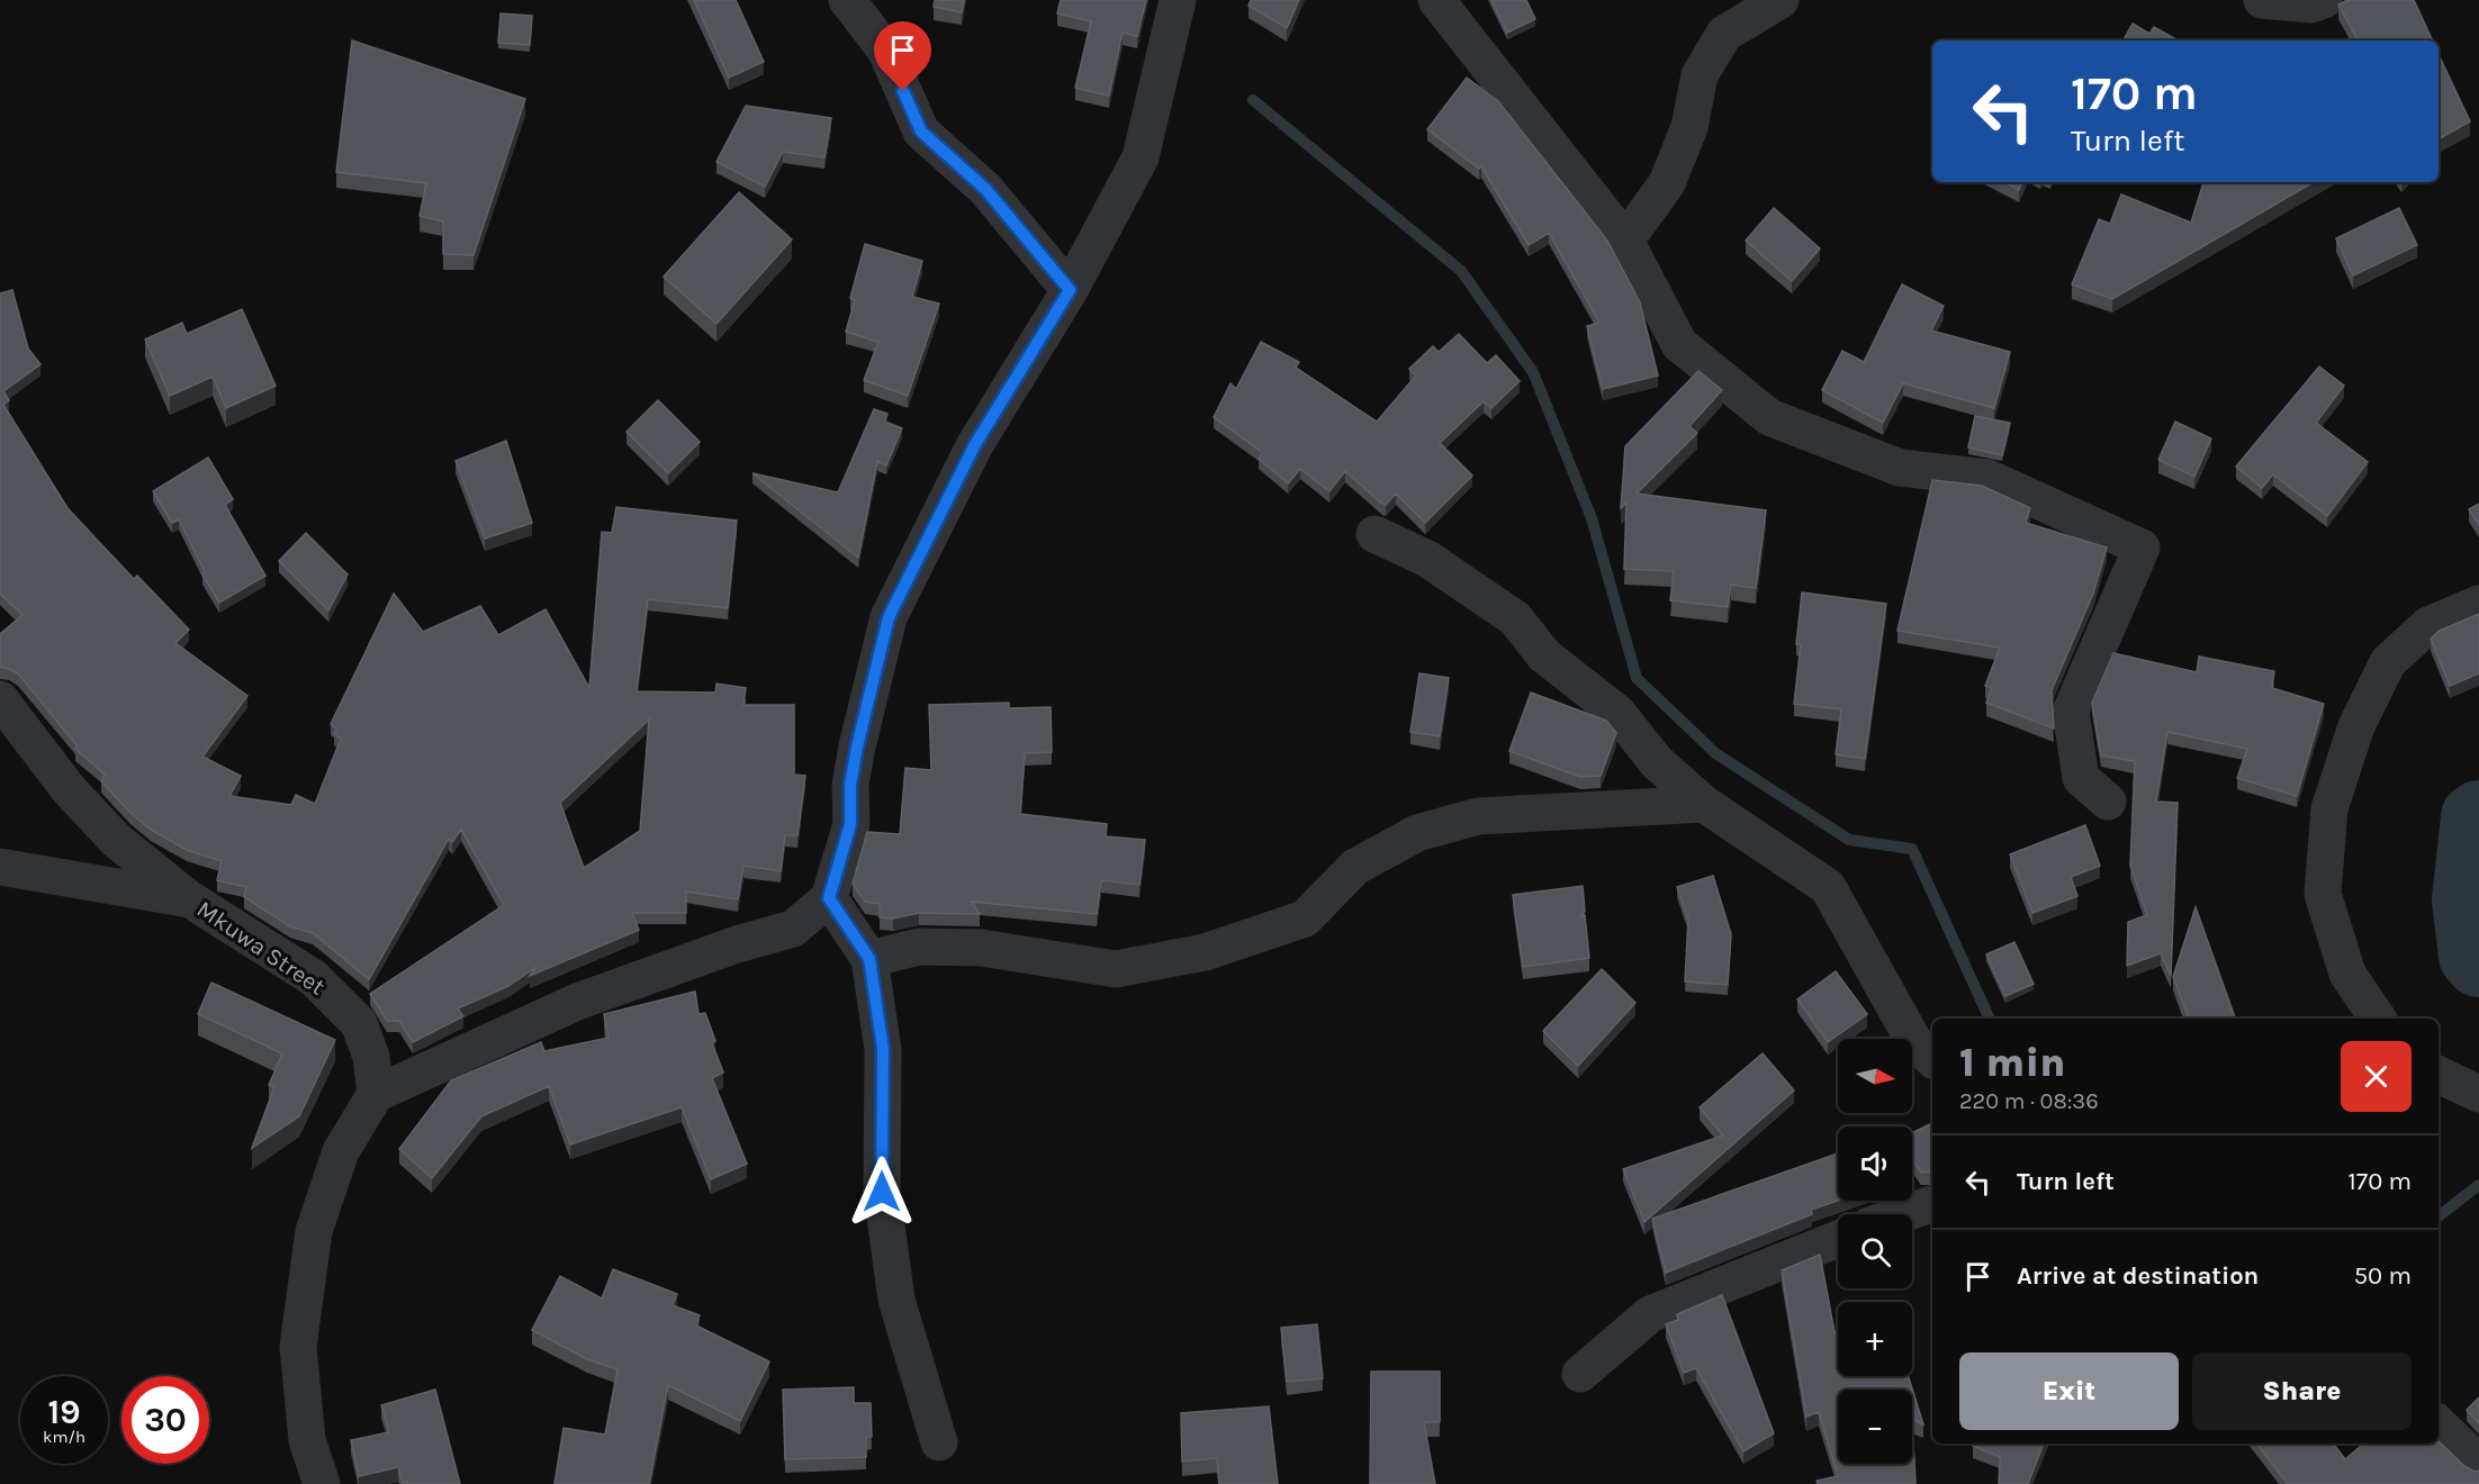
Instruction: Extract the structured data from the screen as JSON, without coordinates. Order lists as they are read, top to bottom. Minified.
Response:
{"streets":{"street":["Mkuwa Street"]},"north":"right","page":{"turn":["170 m","Turn left"],"heading":["1 min","220 m · 08:36"],"map_buttons":["+","−"],"list":[{"name":"Turn left","value":"170 m"},{"name":"Arrive at destination","value":"50 m"}],"buttons":["Exit","Share"],"speed":"19 km/h","limit":"30"}}
